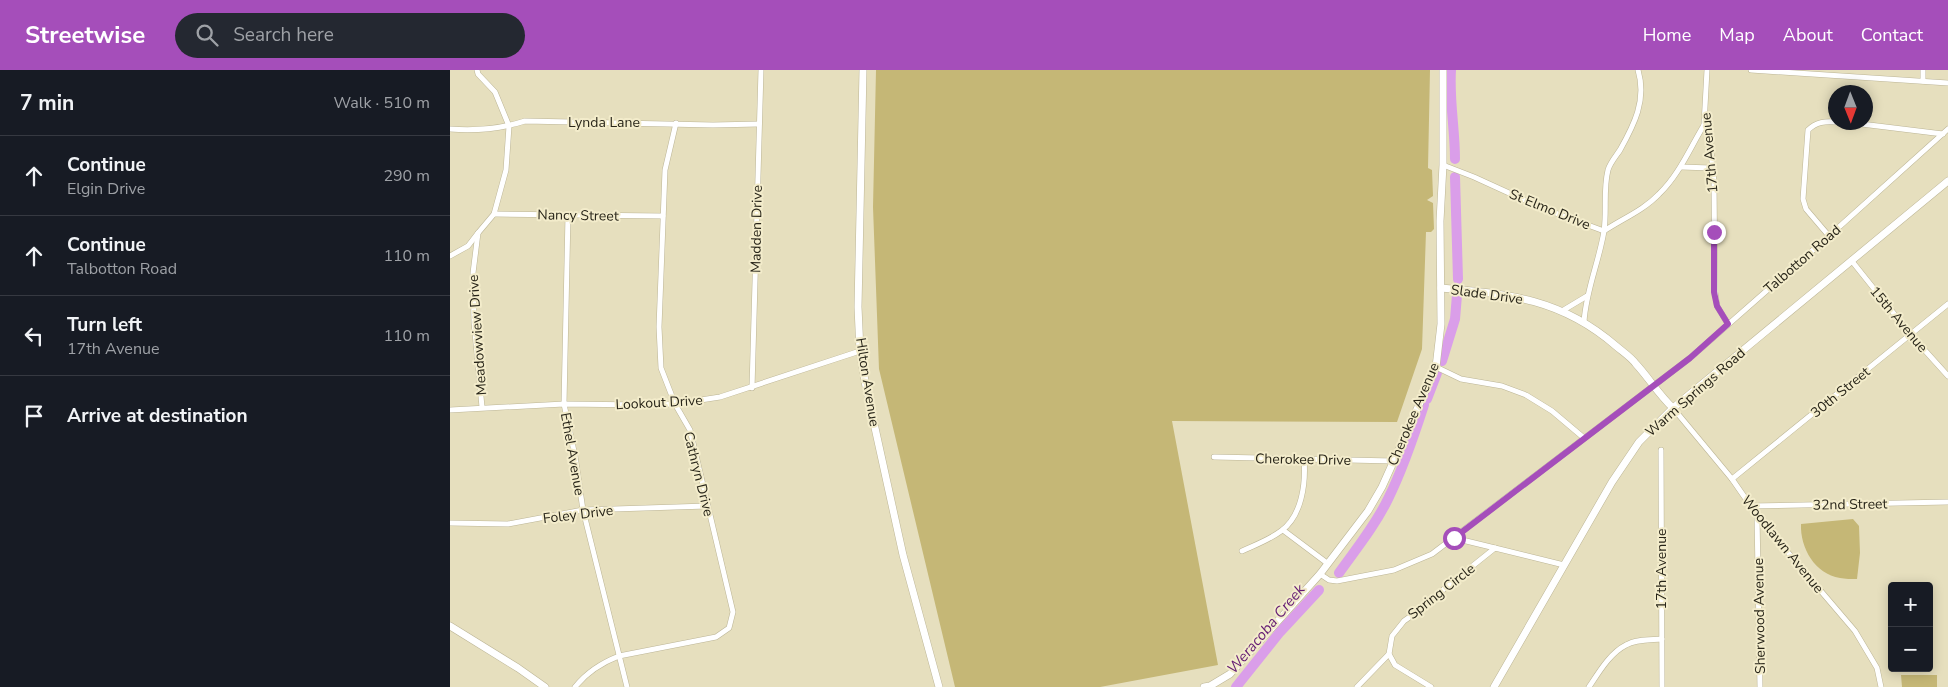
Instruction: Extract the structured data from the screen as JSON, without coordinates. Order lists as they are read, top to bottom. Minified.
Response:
{"streets":{"street":["Lynda Lane","17th Avenue","St Elmo Drive","Nancy Street","Madden Drive","Talbotton Road","Slade Drive","15th Avenue","Meadowview Drive","Hilton Avenue","Warm Springs Road","30th Street","Lookout Drive","Cherokee Avenue","Ethel Avenue","Cherokee Drive","Cathryn Drive","32nd Street","Foley Drive","Woodlawn Avenue","Spring Circle","Sherwood Avenue"]},"crossings":[["Lynda Lane","Madden Drive"],["Lynda Lane","Cathryn Drive"],["17th Avenue","St Elmo Drive"],["17th Avenue","Talbotton Road"],["St Elmo Drive","Cherokee Avenue"],["Nancy Street","Ethel Avenue"],["Nancy Street","Cathryn Drive"],["Madden Drive","Lookout Drive"],["Talbotton Road","Slade Drive"],["Talbotton Road","Cherokee Avenue"],["Slade Drive","Warm Springs Road"],["Slade Drive","Cherokee Avenue"],["Slade Drive","Woodlawn Avenue"],["15th Avenue","Warm Springs Road"],["15th Avenue","30th Street"],["Meadowview Drive","Lookout Drive"],["Hilton Avenue","Lookout Drive"],["Warm Springs Road","Woodlawn Avenue"],["30th Street","Woodlawn Avenue"],["Lookout Drive","Ethel Avenue"],["Lookout Drive","Cathryn Drive"],["Cherokee Avenue","Cherokee Drive"],["Ethel Avenue","Cathryn Drive"],["Ethel Avenue","Foley Drive"],["Cathryn Drive","Foley Drive"],["32nd Street","Woodlawn Avenue"],["Woodlawn Avenue","Sherwood Avenue"]],"water":["Weracoba Creek"],"north":"bottom","page":{"header":"Streetwise","search":"Search here","nav":["Home","Map","About","Contact"],"heading":["7 min","Walk · 510 m"],"list":[["Continue","Elgin Drive","290 m"],["Continue","Talbotton Road","110 m"],["Turn left","17th Avenue","110 m"],"Arrive at destination"],"map_buttons":["+","−"]}}
